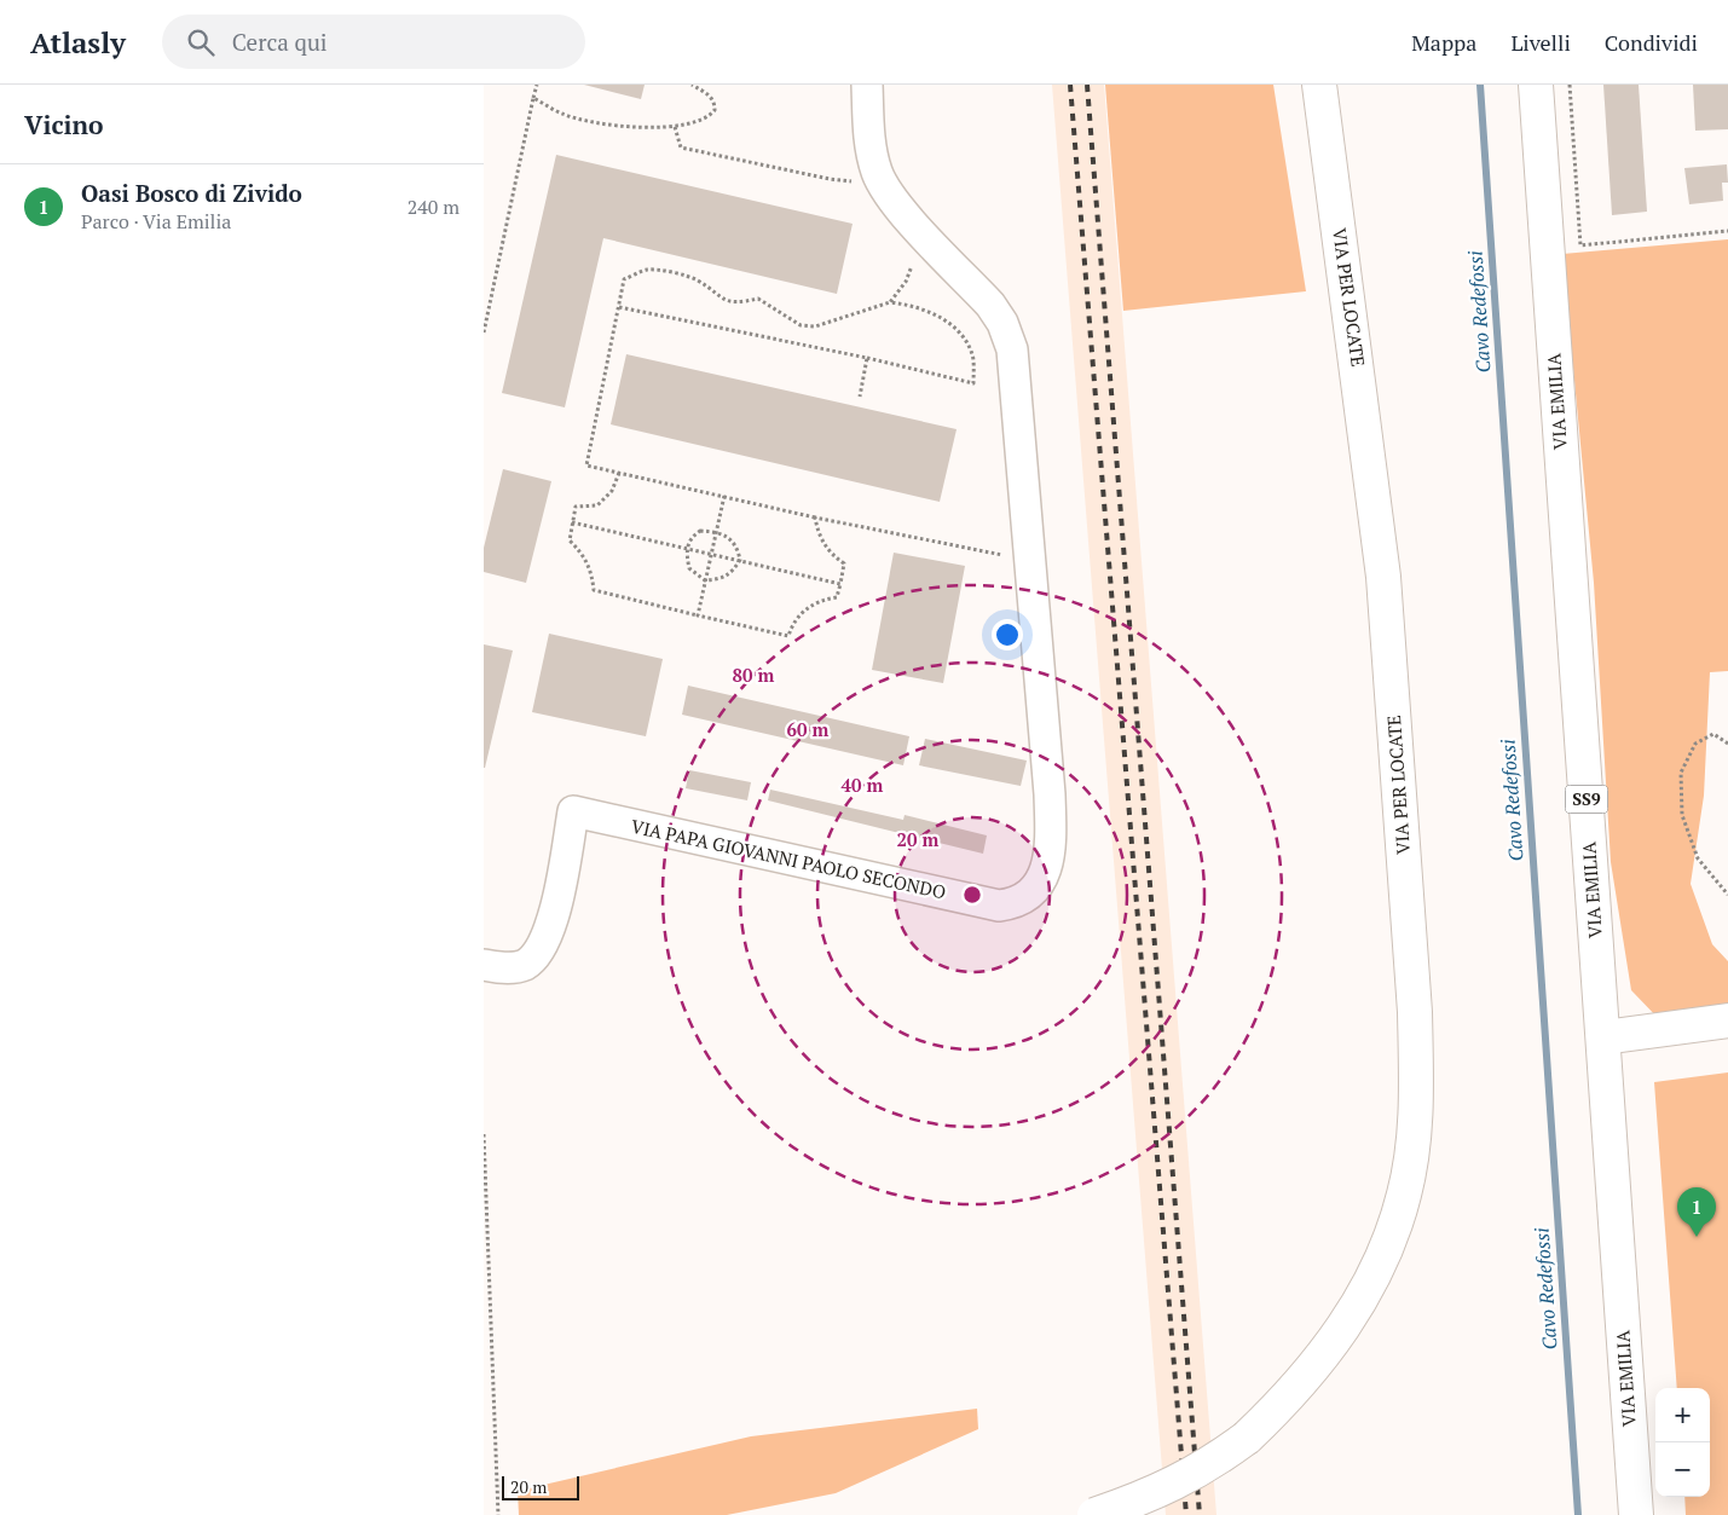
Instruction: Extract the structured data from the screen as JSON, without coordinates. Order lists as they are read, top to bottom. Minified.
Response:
{"streets":{"main road":["VIA PER LOCATE","VIA EMILIA","SS9"],"street":["VIA PAPA GIOVANNI PAOLO SECONDO"]},"water":["Cavo Redefossi"],"scale_bar":"20 m","page":{"header":"Atlasly","search":"Cerca qui","nav":["Mappa","Livelli","Condividi"],"heading":"Vicino","list":[{"mark":"1","name":"Oasi Bosco di Zivido","note":"Parco · Via Emilia","value":"240 m"}],"pins":"1","map_buttons":["+","−"],"scale":"20 m"},"rings":["80 m","60 m","40 m","20 m"]}
